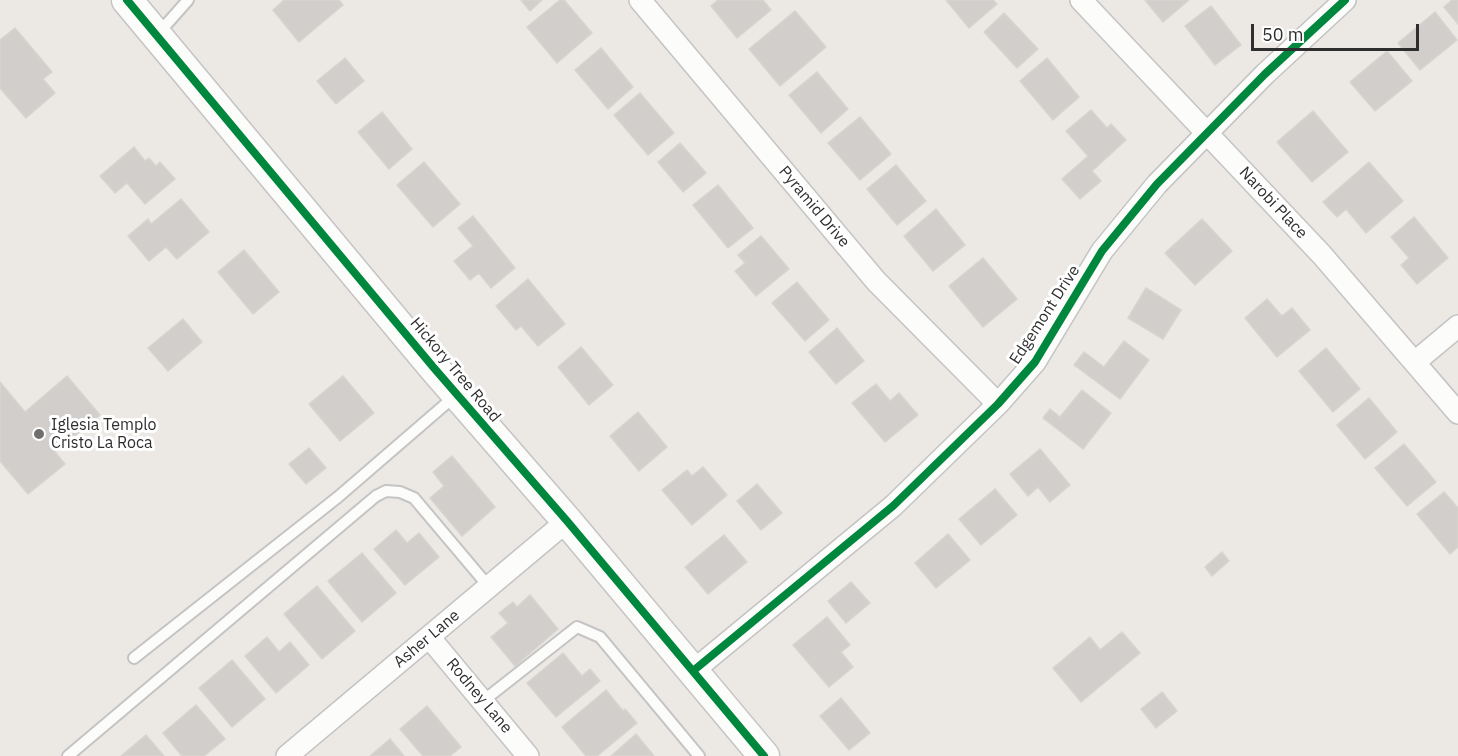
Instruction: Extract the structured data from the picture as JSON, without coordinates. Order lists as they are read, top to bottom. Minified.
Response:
{"streets":{"street":["Narobi Place","Pyramid Drive","Edgemont Drive","Hickory Tree Road","Asher Lane","Rodney Lane"]},"crossings":[["Narobi Place","Edgemont Drive"],["Pyramid Drive","Edgemont Drive"],["Edgemont Drive","Hickory Tree Road"],["Hickory Tree Road","Asher Lane"],["Asher Lane","Rodney Lane"]],"places":["Iglesia Templo Cristo La Roca"],"scale_bar":"50 m"}
